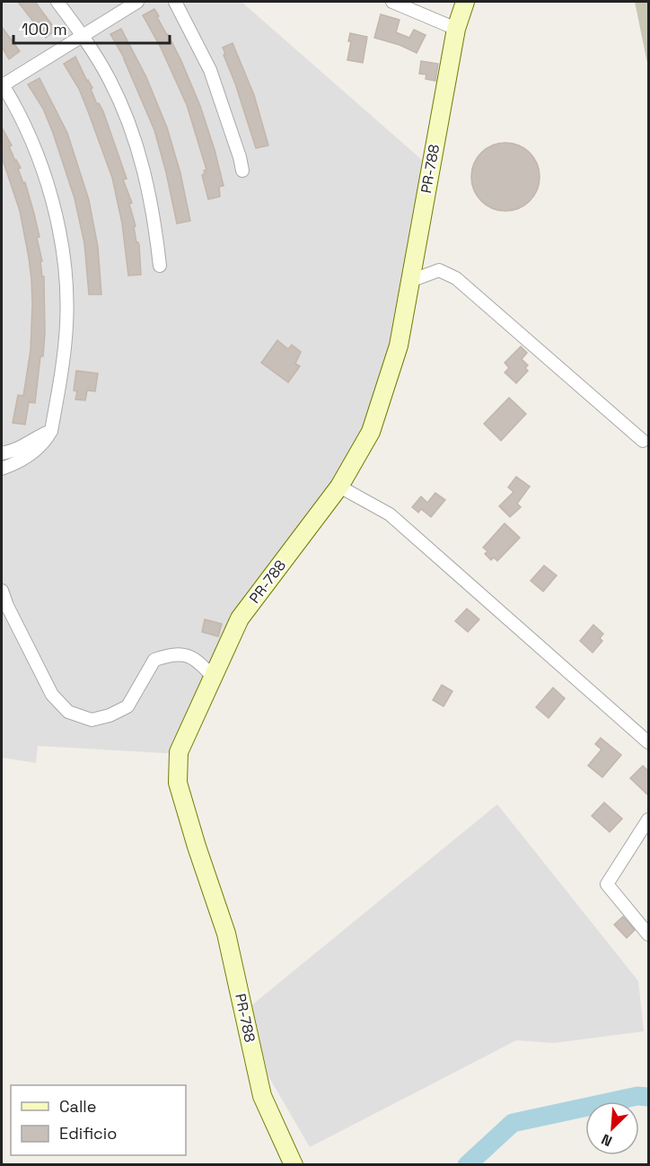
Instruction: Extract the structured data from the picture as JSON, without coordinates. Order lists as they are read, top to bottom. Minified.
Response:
{"streets":{"street":["PR-788"]},"legend":["Calle","Edificio"],"scale_bar":"100 m","north":"bottom left"}
